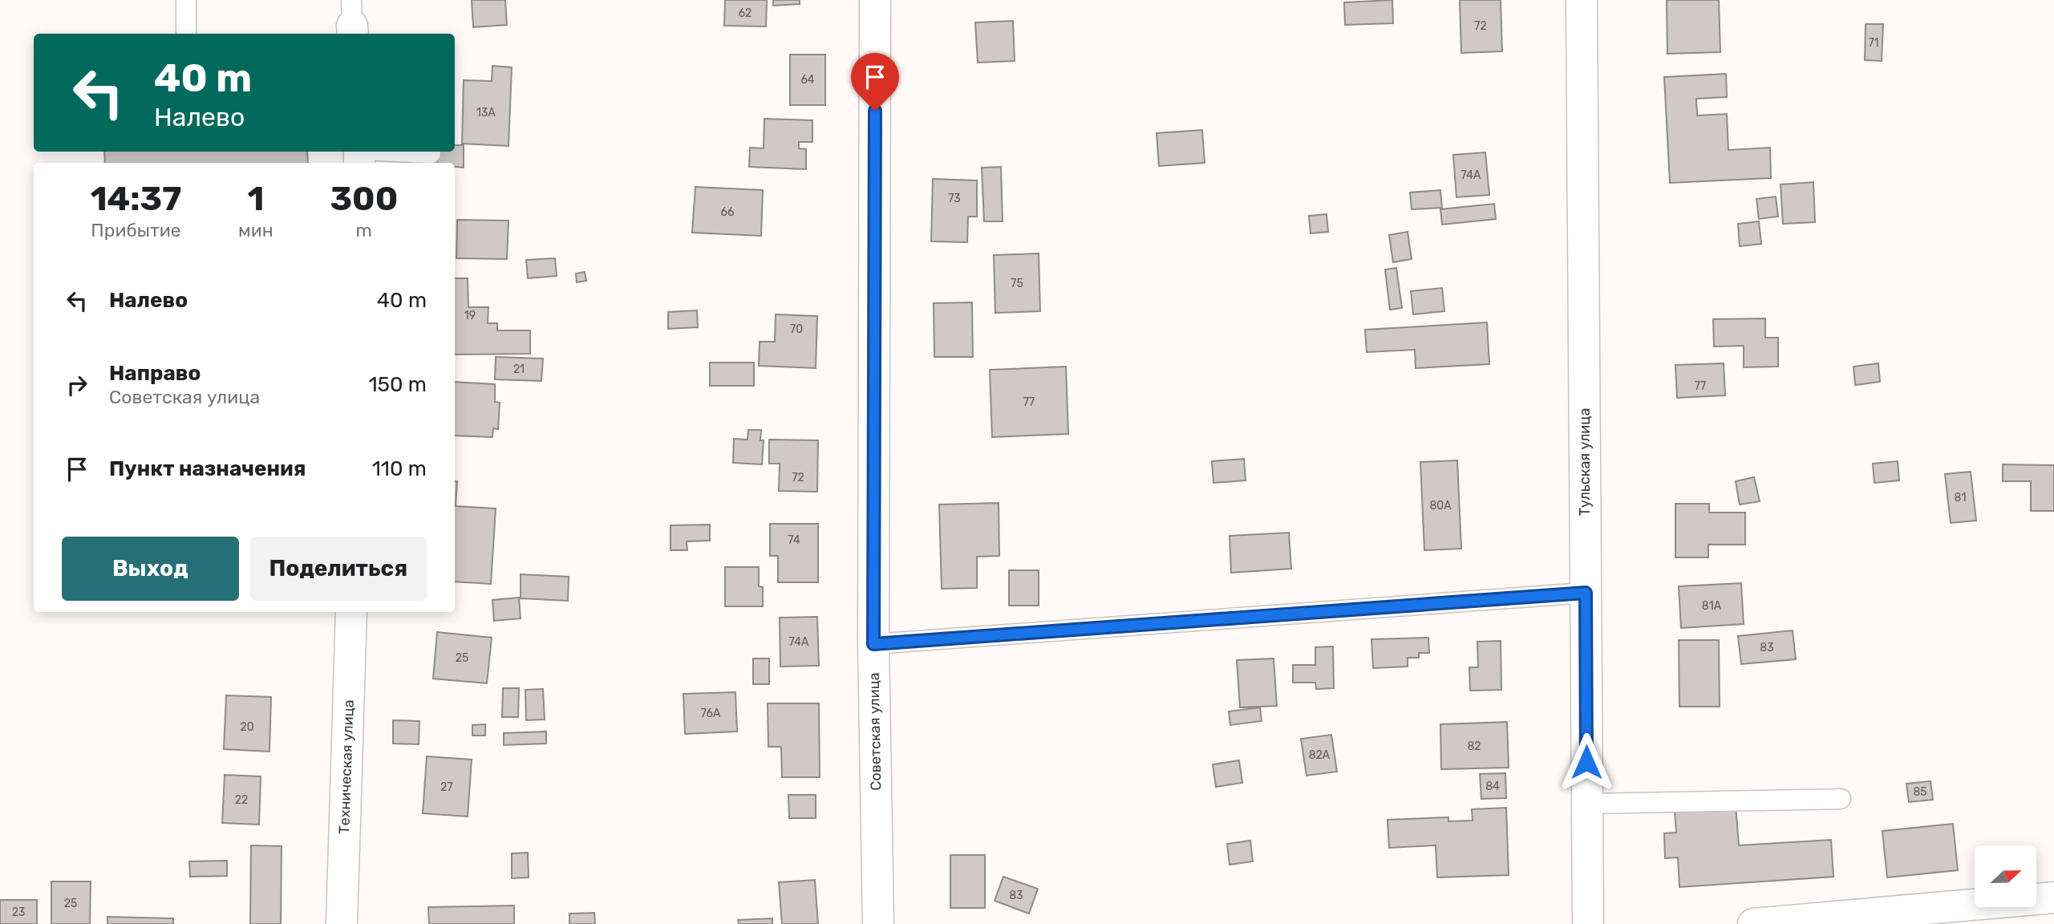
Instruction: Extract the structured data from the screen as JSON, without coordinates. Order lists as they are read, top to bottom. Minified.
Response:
{"streets":{"street":["Тульская улица","Советская улица","Техническая улица"]},"house_numbers":["62","72","71","64","13А","74А","73","66","75","19","70","21","77","77","72","81","80А","74","81А","74А","83","25","76А","20","82","82А","84","27","85","22","83","25","23"],"north":"right","page":{"turn":["40 m","Налево"],"eta":["14:37","Прибытие","1","мин","300","m"],"list":[{"name":"Налево","value":"40 m"},{"name":"Направо","note":"Советская улица","value":"150 m"},{"name":"Пункт назначения","value":"110 m"}],"buttons":["Выход","Поделиться"]}}
